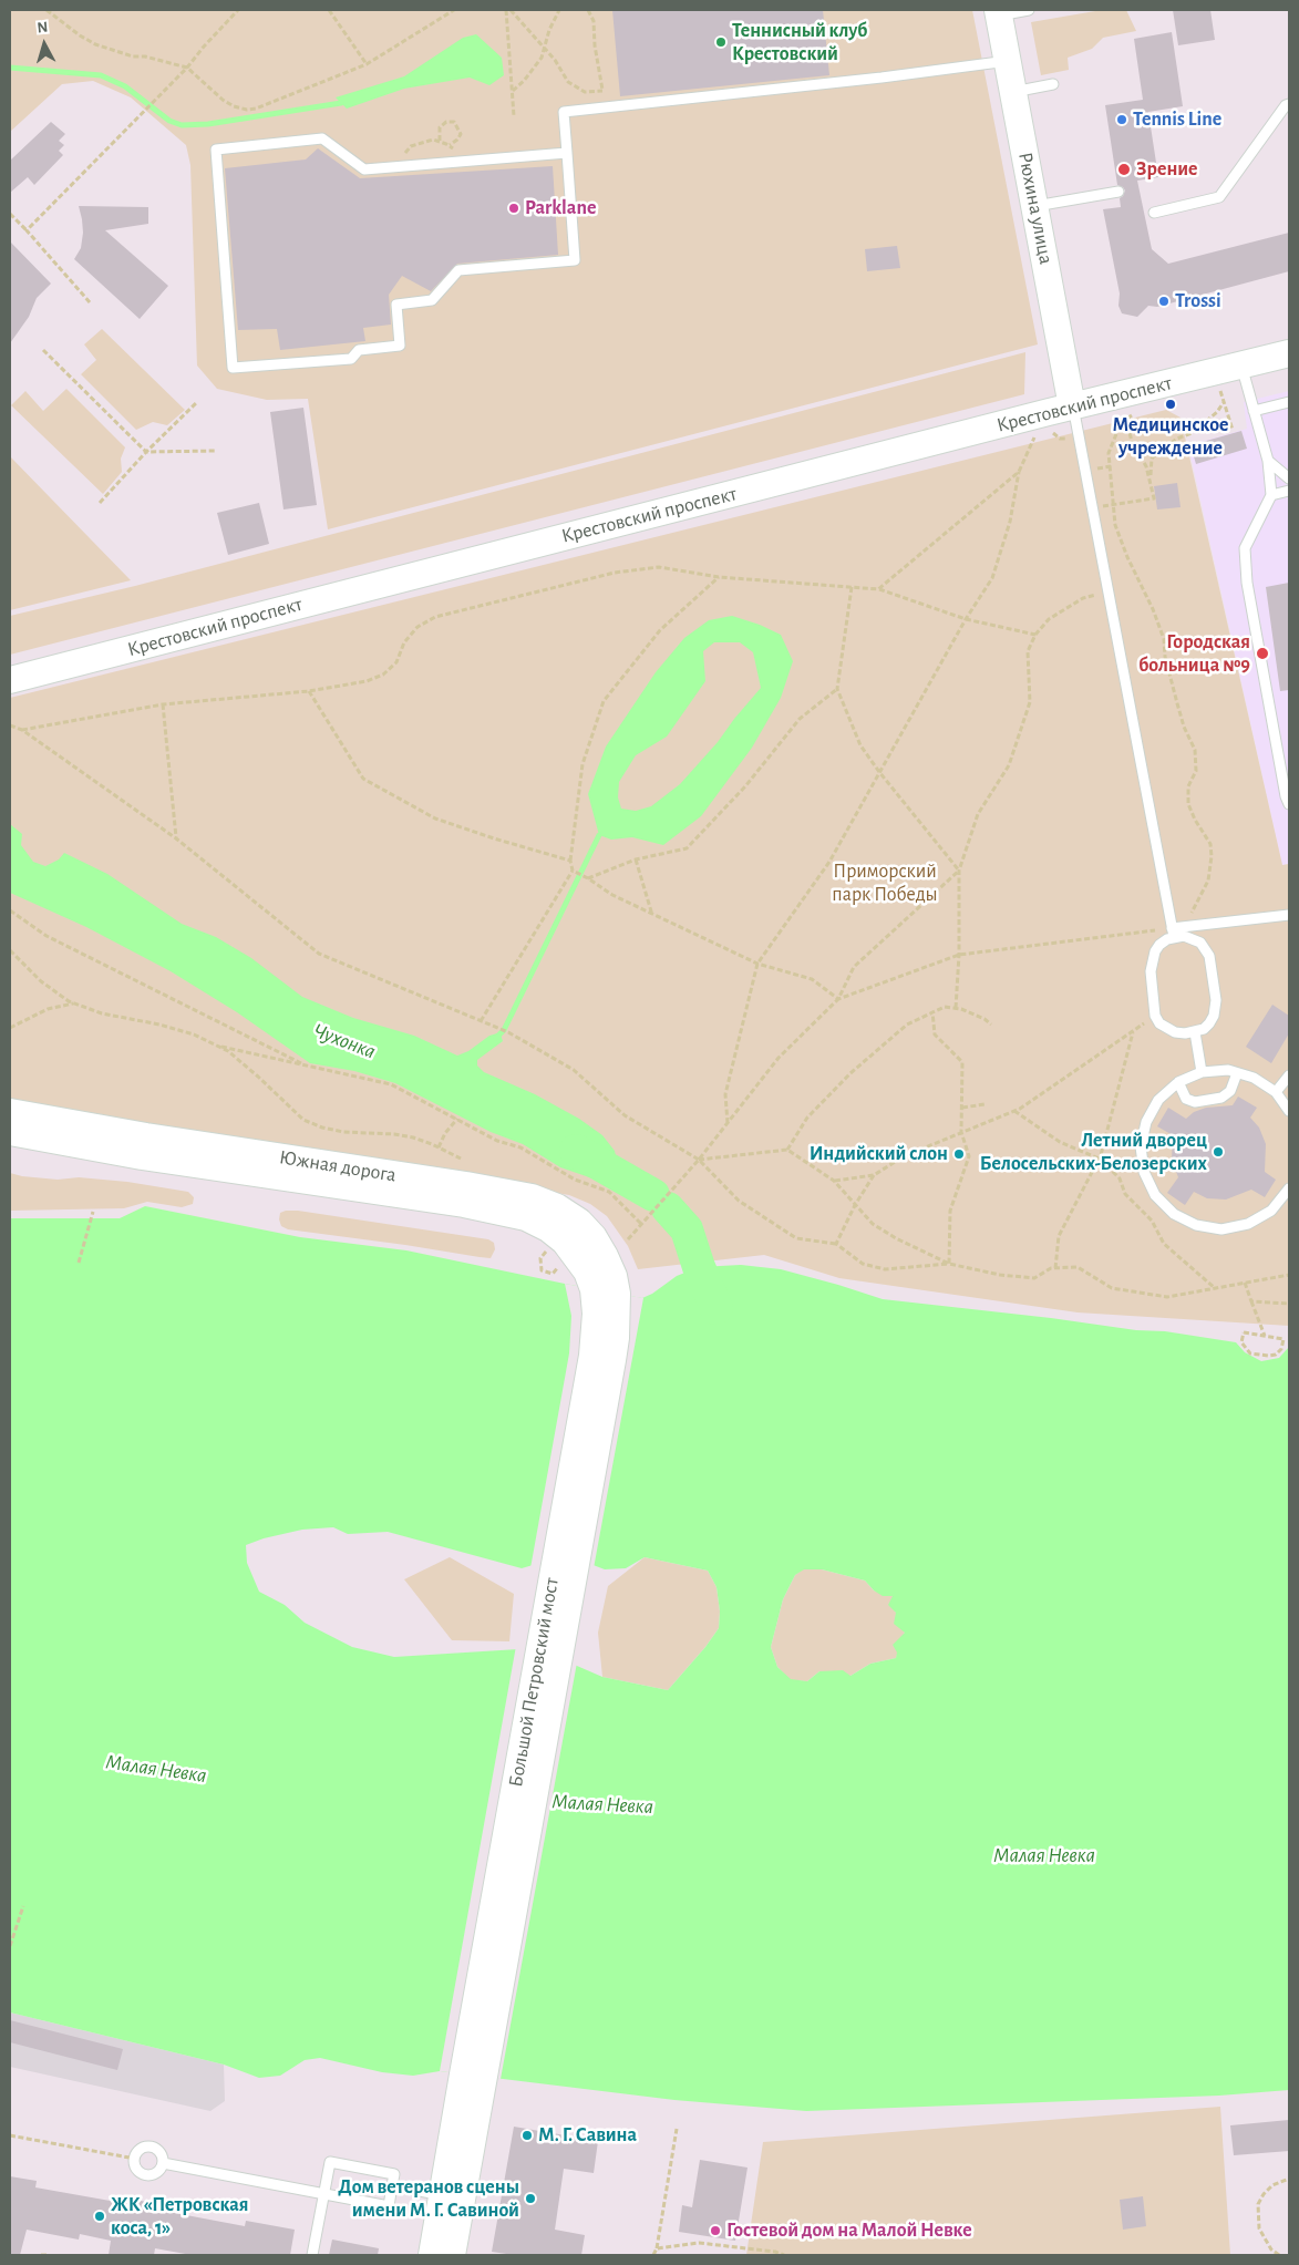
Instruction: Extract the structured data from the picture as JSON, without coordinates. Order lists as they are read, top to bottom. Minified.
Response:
{"streets":{"street":["Рюхина улица","Крестовский проспект","Южная дорога","Большой Петровский мост"]},"crossings":[["Рюхина улица","Крестовский проспект"],["Южная дорога","Большой Петровский мост"]],"water":["Чухонка","Малая Невка"],"parks":["Приморский парк Победы"],"places":["Теннисный клуб Крестовский","Tennis Line","Зрение","Parklane","Trossi","Медицинское учреждение","Городская больница №9","Летний дворец Белосельских-Белозерских","Индийский слон","М. Г. Савина","Дом ветеранов сцены имени М. Г. Савиной","ЖК «Петровская коса, 1»","Гостевой дом на Малой Невке"],"north":"top"}
